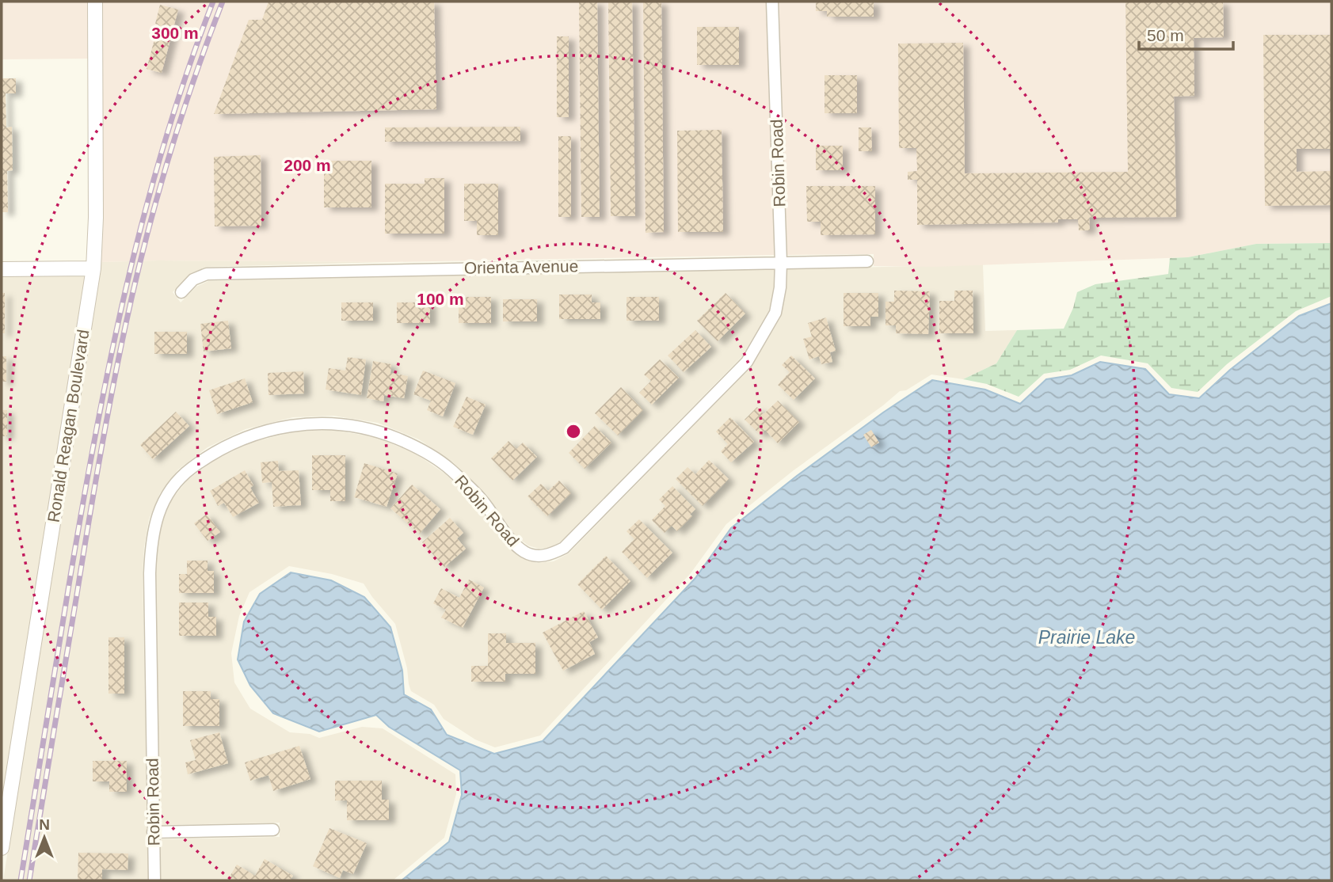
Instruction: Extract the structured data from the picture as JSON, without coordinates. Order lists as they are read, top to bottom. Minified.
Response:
{"streets":{"street":["Robin Road","Orienta Avenue","Ronald Reagan Boulevard"]},"crossings":[["Robin Road","Orienta Avenue"]],"water":["Prairie Lake"],"scale_bar":"50 m","north":"top","rings":["300 m","200 m","100 m"]}
